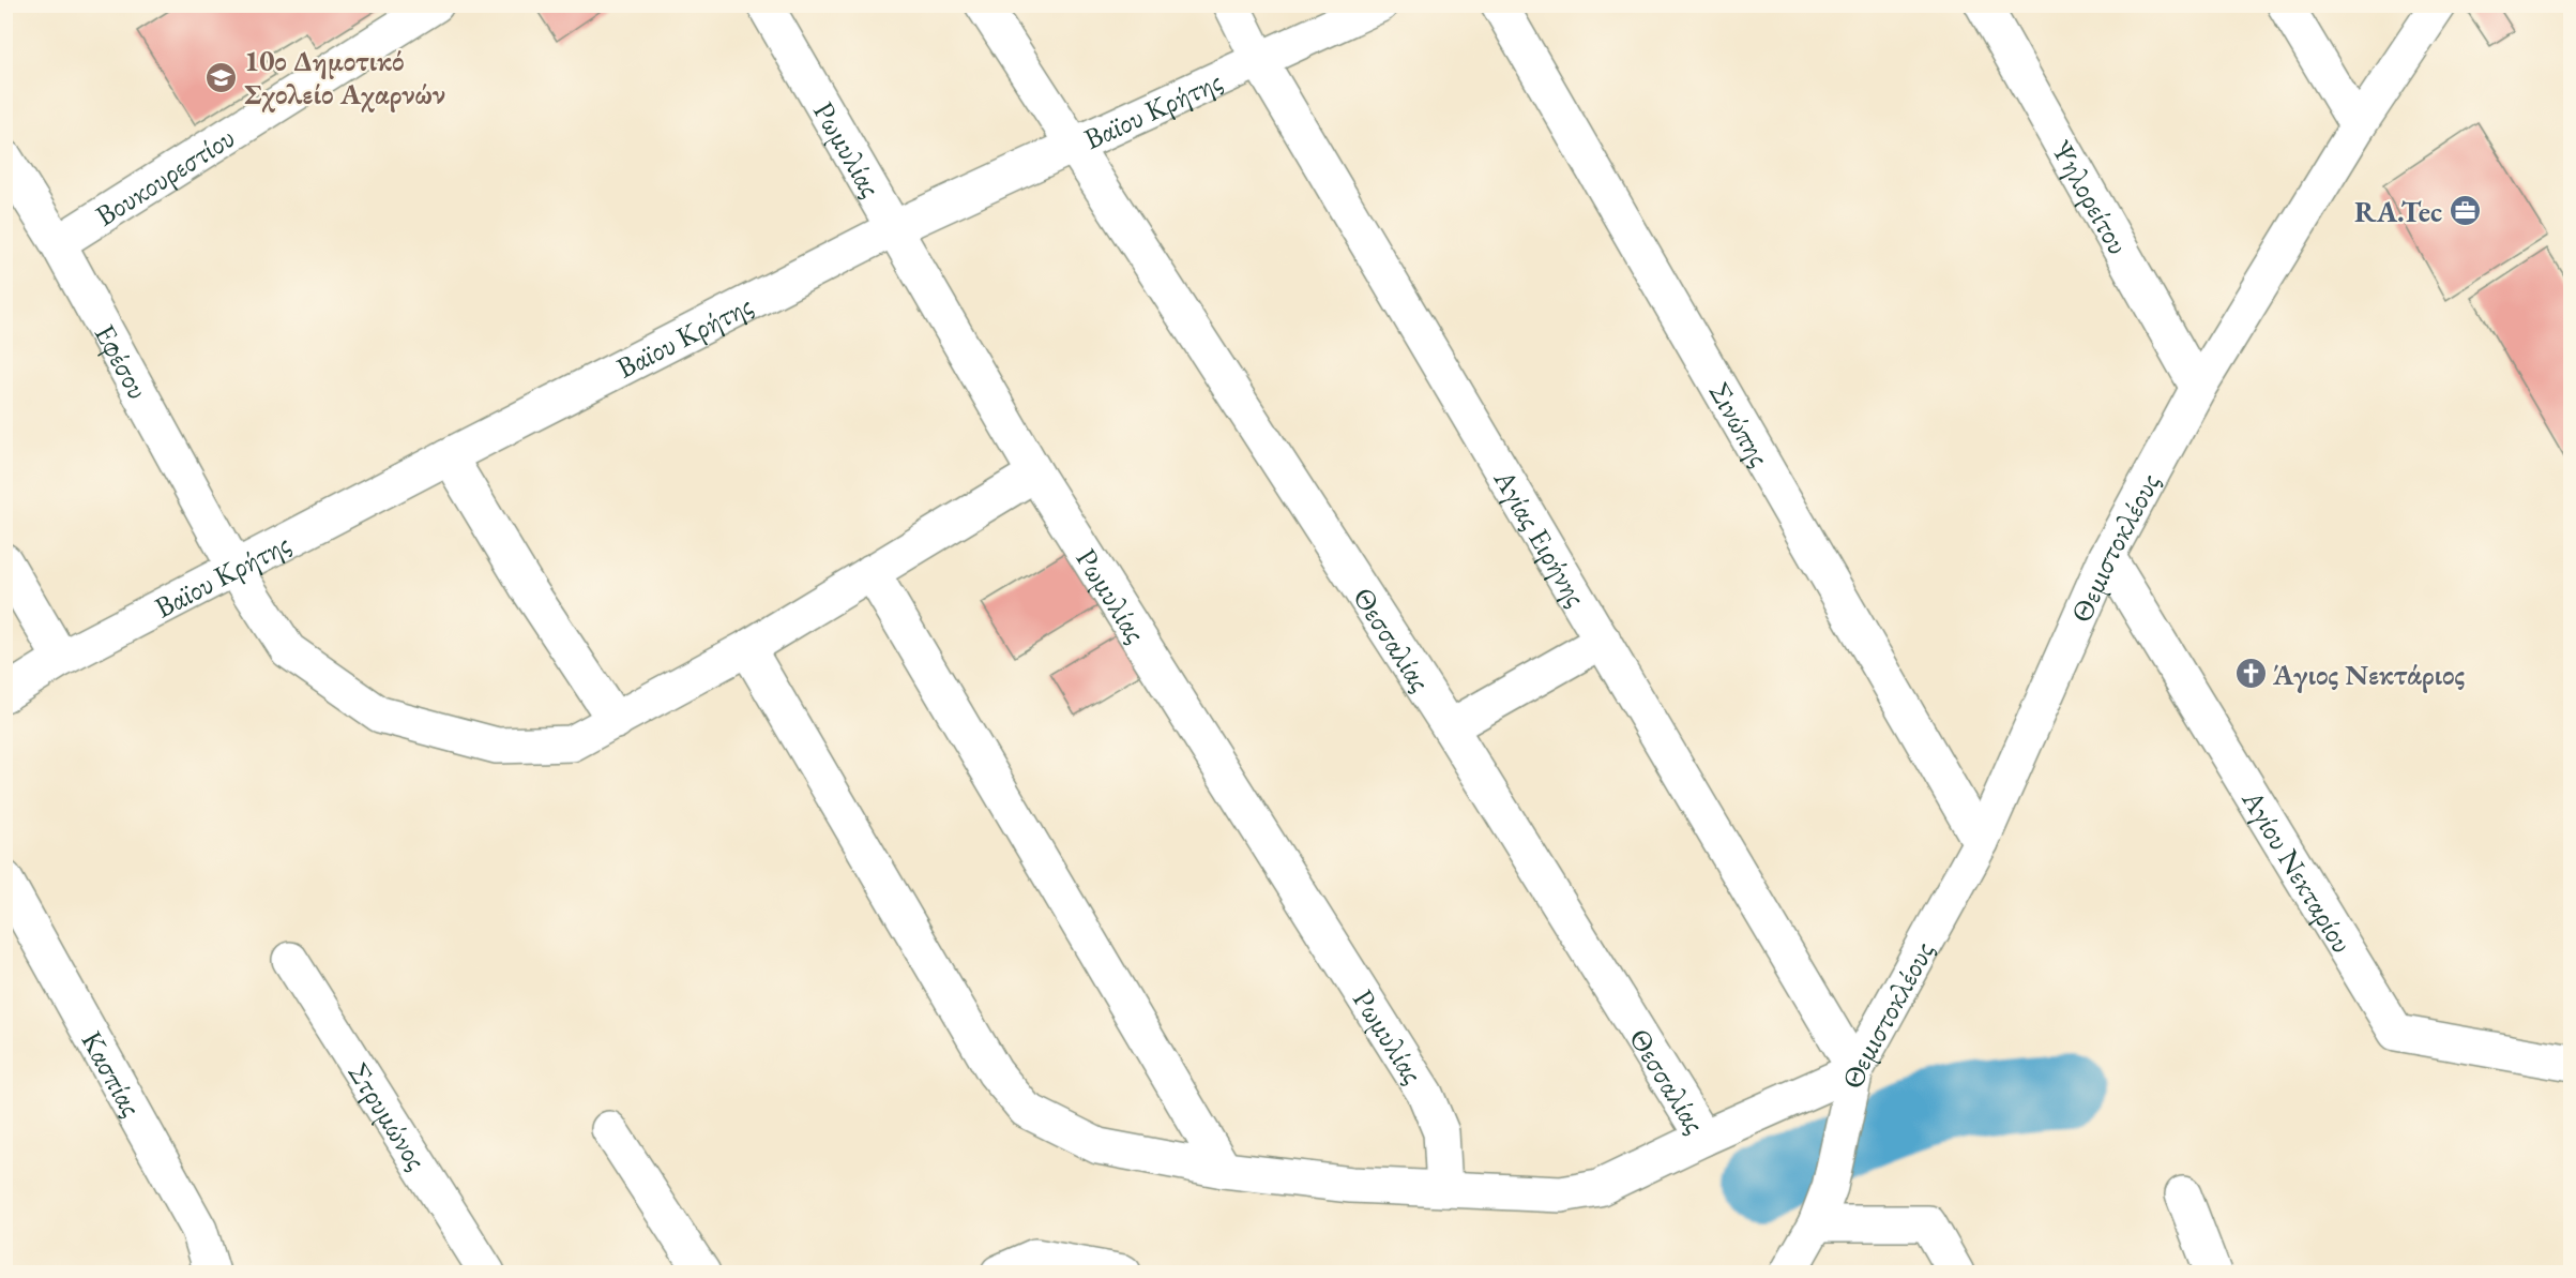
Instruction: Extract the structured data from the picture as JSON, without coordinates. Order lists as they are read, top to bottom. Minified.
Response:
{"streets":{"street":["Βαϊου Κρήτης","Ρωμυλίας","Βουκουρεστίου","Ψηλορείτου","Εφέσου","Σινώπης","Αγίας Ειρήνης","Θεμιστοκλέους","Θεσσαλίας","Αγίου Νεκταρίου","Κασπίας","Στρυμώνος"]},"crossings":[["Βαϊου Κρήτης","Ρωμυλίας"],["Βαϊου Κρήτης","Εφέσου"],["Βαϊου Κρήτης","Αγίας Ειρήνης"],["Βαϊου Κρήτης","Θεσσαλίας"],["Ρωμυλίας","Εφέσου"],["Βουκουρεστίου","Εφέσου"],["Ψηλορείτου","Θεμιστοκλέους"],["Σινώπης","Θεμιστοκλέους"],["Αγίας Ειρήνης","Θεμιστοκλέους"],["Αγίας Ειρήνης","Θεσσαλίας"],["Θεμιστοκλέους","Θεσσαλίας"],["Θεμιστοκλέους","Αγίου Νεκταρίου"]],"places":{"school or university":["10ο Δημοτικό Σχολείο Αχαρνών"],"office":["RA.Tec"],"church":["Άγιος Νεκτάριος"]}}
